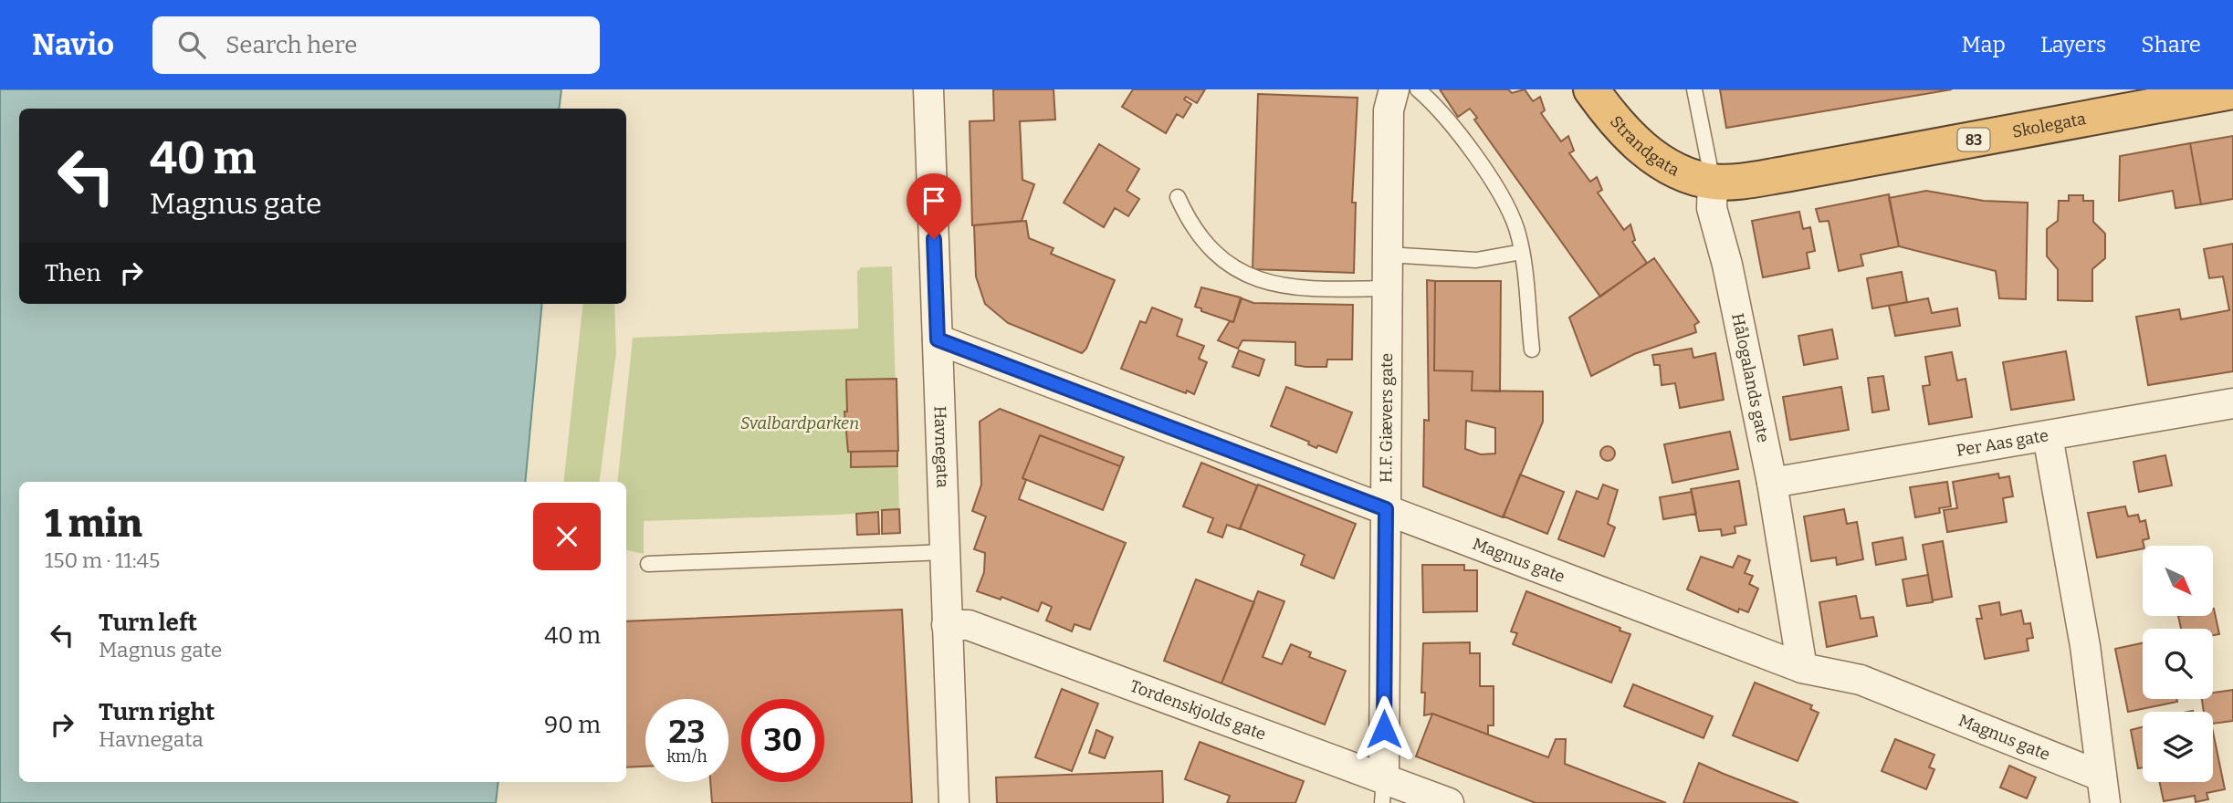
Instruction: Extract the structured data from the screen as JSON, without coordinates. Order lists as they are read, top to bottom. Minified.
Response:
{"streets":{"highway":["Skolegata","83","Strandgata"],"street":["Hålogalands gate","H.F. Giævers gate","Per Aas gate","Havnegata","Magnus gate","Tordenskjolds gate"]},"crossings":[["Skolegata","Strandgata"],["Skolegata","Hålogalands gate"],["Strandgata","Hålogalands gate"],["Hålogalands gate","Per Aas gate"],["Hålogalands gate","Magnus gate"],["H.F. Giævers gate","Magnus gate"],["H.F. Giævers gate","Tordenskjolds gate"],["Havnegata","Magnus gate"],["Havnegata","Tordenskjolds gate"]],"parks":["Svalbardparken"],"north":"bottom right","page":{"header":"Navio","search":"Search here","nav":["Map","Layers","Share"],"turn":["40 m","Magnus gate"],"then":"Then","heading":["1 min","150 m · 11:45"],"list":[{"name":"Turn left","note":"Magnus gate","value":"40 m"},{"name":"Turn right","note":"Havnegata","value":"90 m"}],"speed":"23 km/h","limit":"30"}}
